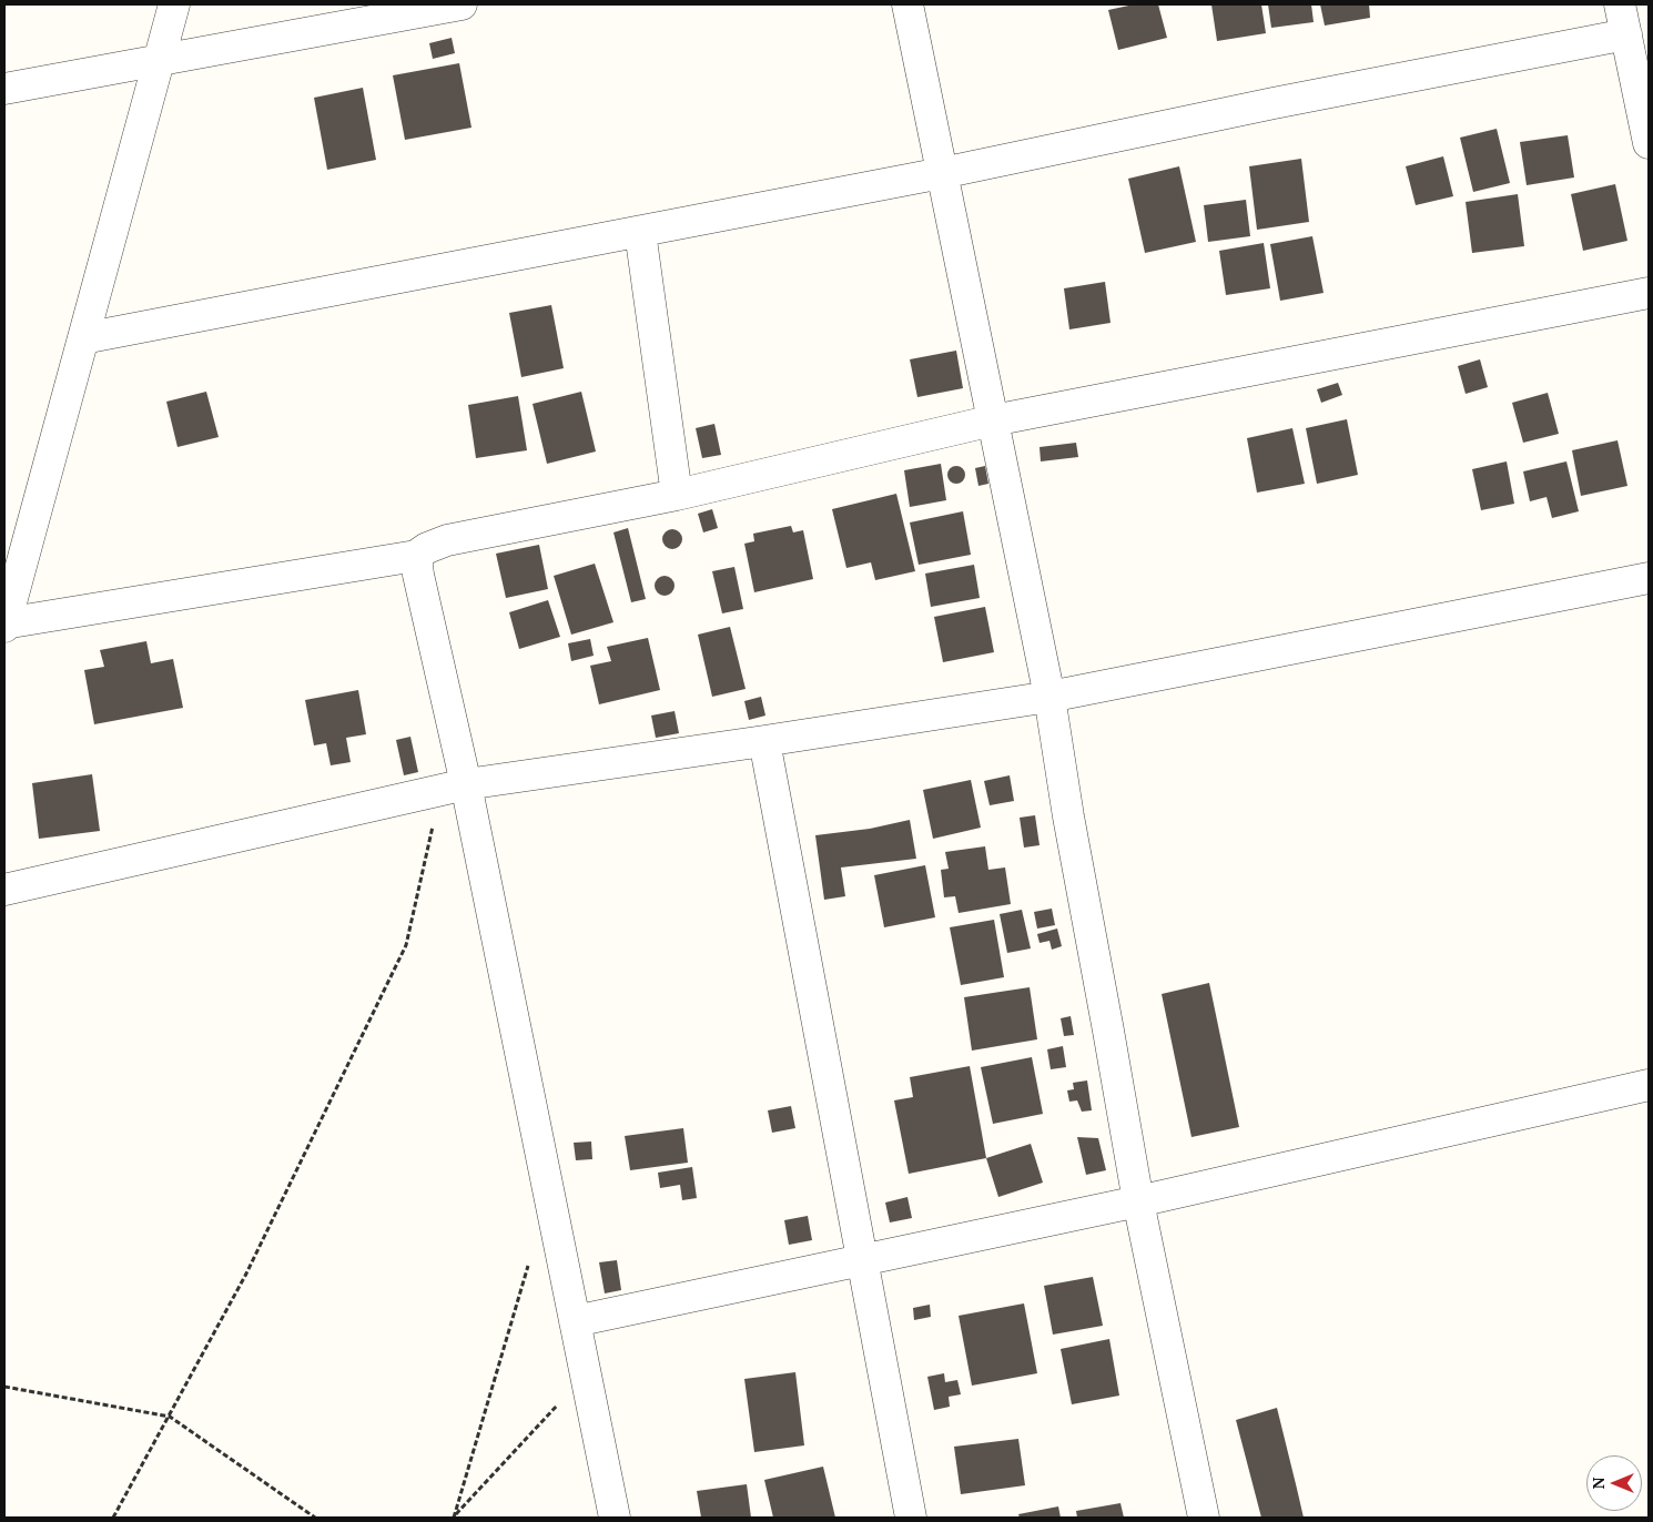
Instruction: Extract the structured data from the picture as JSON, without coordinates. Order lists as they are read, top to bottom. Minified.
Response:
{"north":"left"}
